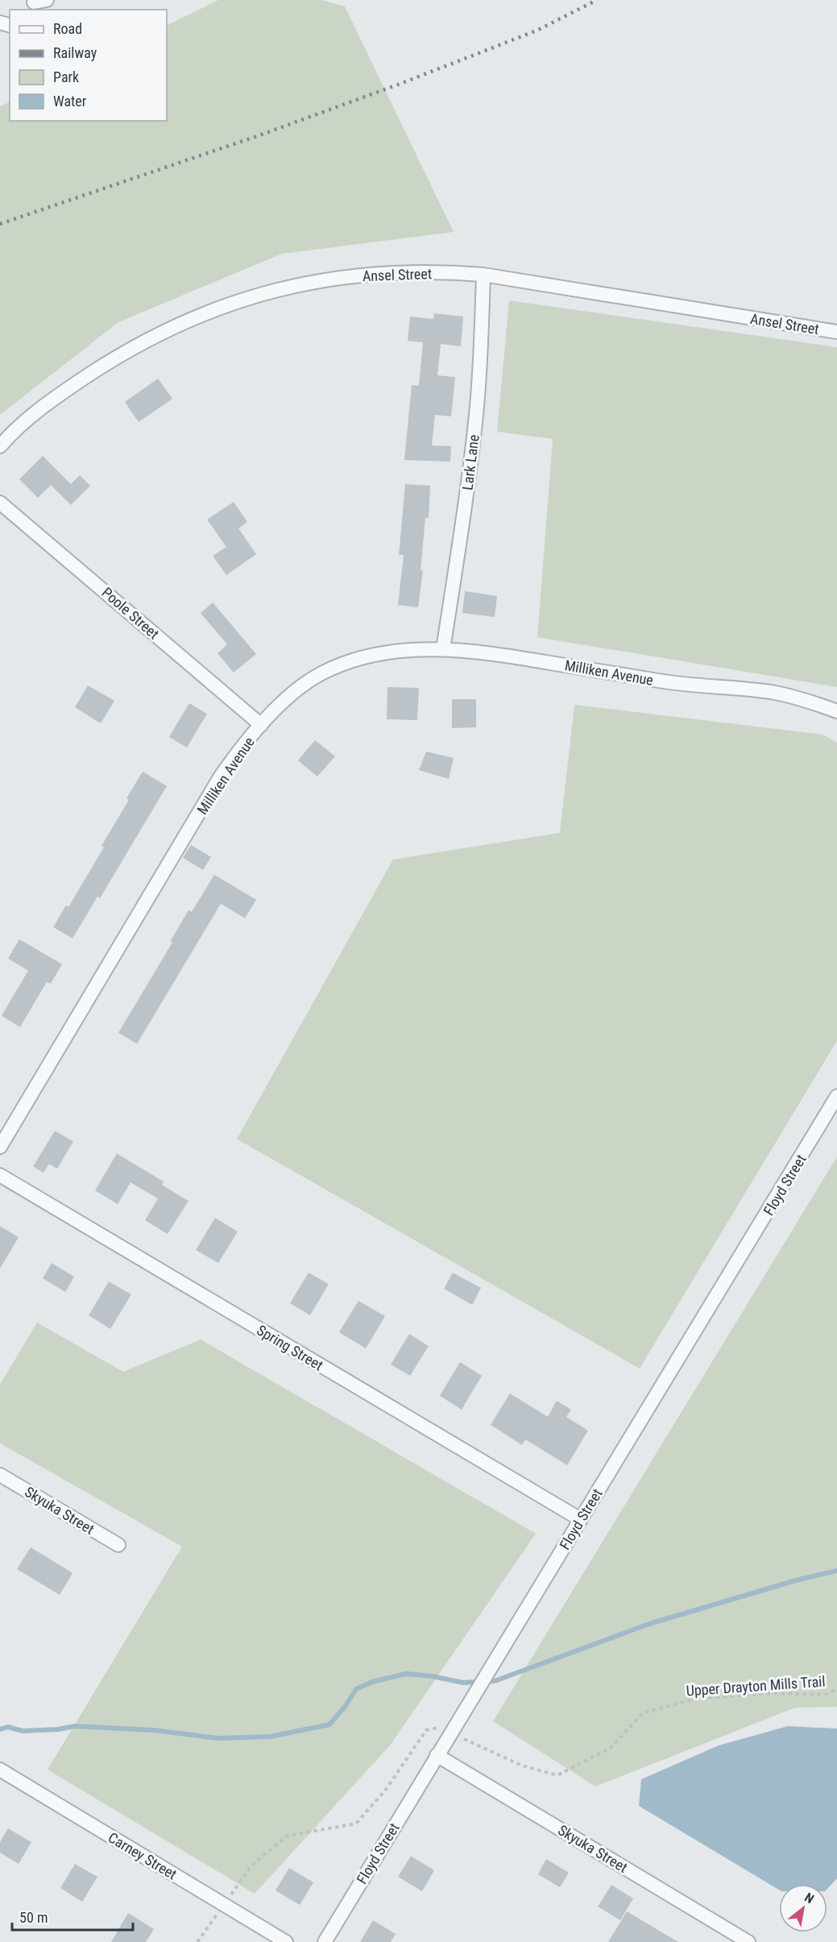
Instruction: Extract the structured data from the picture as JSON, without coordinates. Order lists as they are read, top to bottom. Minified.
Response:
{"streets":{"street":["Ansel Street","Lark Lane","Poole Street","Milliken Avenue","Floyd Street","Spring Street","Skyuka Street","Carney Street"],"path":["Upper Drayton Mills Trail"]},"crossings":[["Ansel Street","Lark Lane"],["Lark Lane","Milliken Avenue"],["Poole Street","Milliken Avenue"],["Floyd Street","Spring Street"],["Floyd Street","Skyuka Street"],["Floyd Street","Upper Drayton Mills Trail"],["Upper Drayton Mills Trail","Carney Street"]],"legend":["Road","Railway","Park","Water"],"scale_bar":"50 m","north":"top right"}
